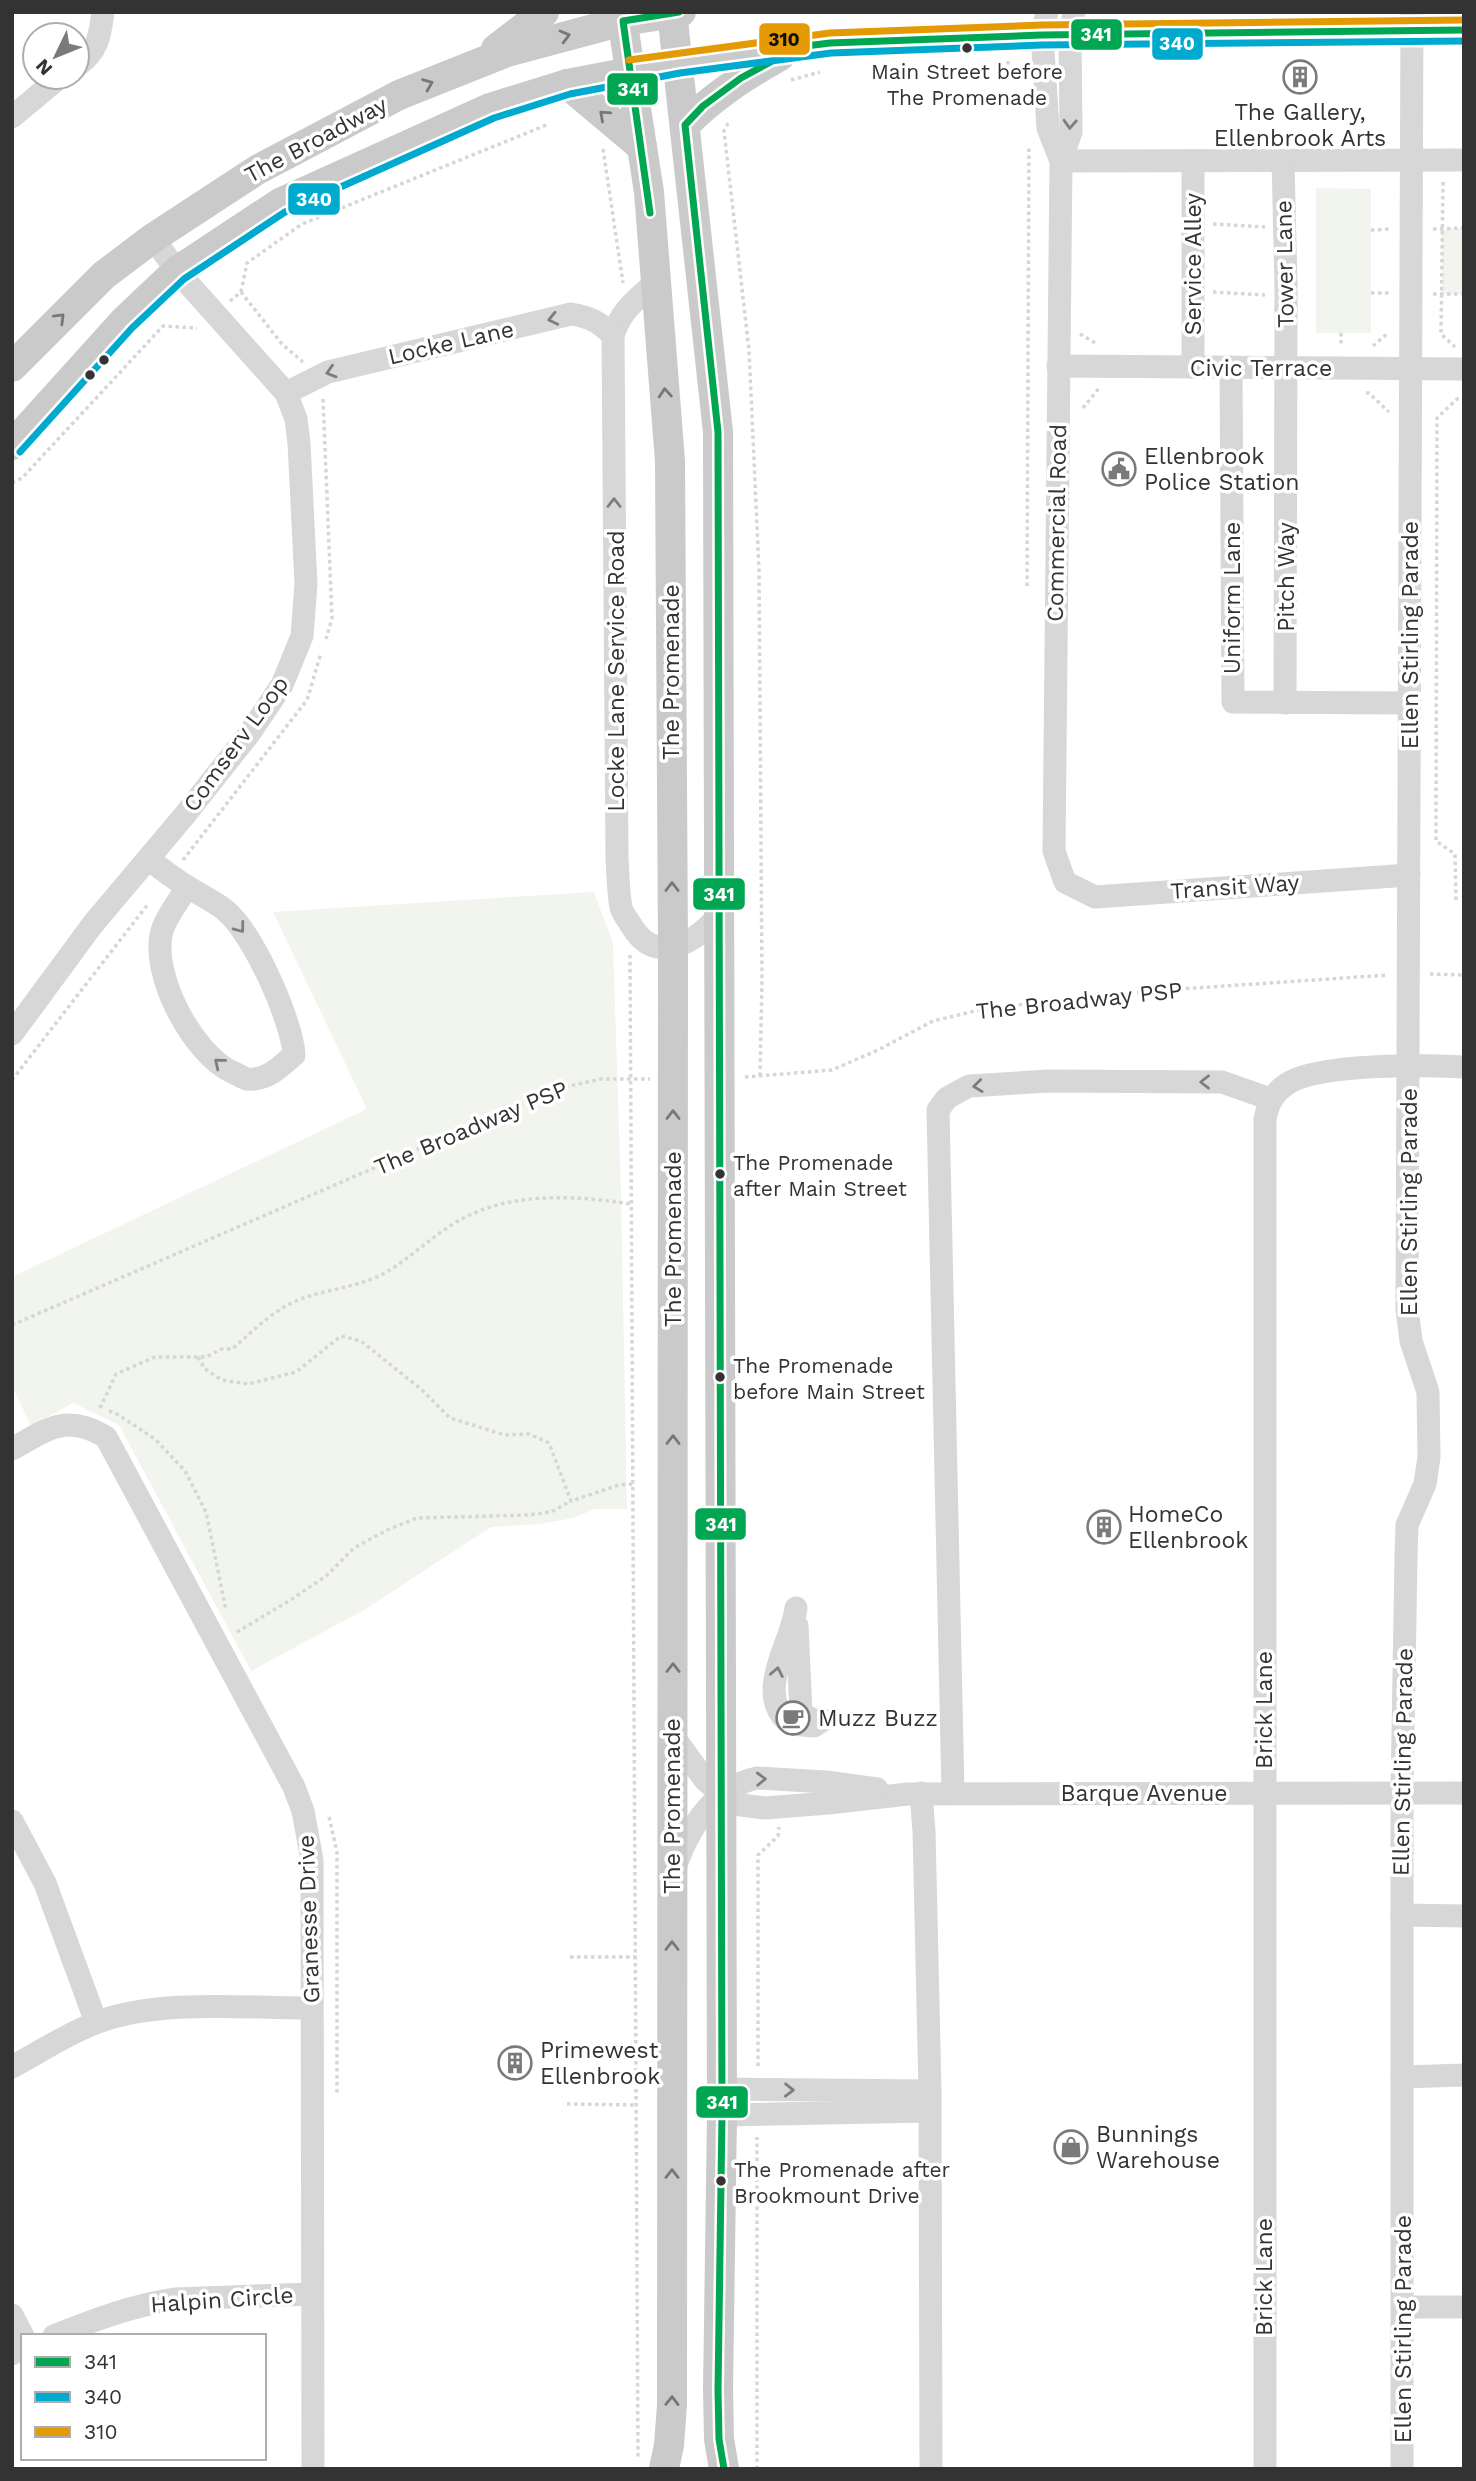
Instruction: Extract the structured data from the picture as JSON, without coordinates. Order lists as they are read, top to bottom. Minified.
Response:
{"streets":{"main road":["The Broadway","The Promenade"],"street":["Service Alley","Tower Lane","Locke Lane","Civic Terrace","Commercial Road","Pitch Way","Uniform Lane","Ellen Stirling Parade","Locke Lane Service Road","Comserv Loop","Transit Way","Brick Lane","Barque Avenue","Granesse Drive","Halpin Circle"],"path":["The Broadway PSP"]},"crossings":[["The Broadway","Commercial Road"],["The Broadway","Ellen Stirling Parade"],["The Broadway","The Promenade"],["The Broadway","Comserv Loop"],["Service Alley","Civic Terrace"],["Tower Lane","Civic Terrace"],["Tower Lane","Pitch Way"],["Locke Lane","Locke Lane Service Road"],["Locke Lane","Comserv Loop"],["Civic Terrace","Commercial Road"],["Civic Terrace","Pitch Way"],["Civic Terrace","Uniform Lane"],["Civic Terrace","Ellen Stirling Parade"],["Commercial Road","Transit Way"],["Pitch Way","Uniform Lane"],["Ellen Stirling Parade","Transit Way"],["Ellen Stirling Parade","The Broadway PSP"],["Ellen Stirling Parade","Barque Avenue"],["Locke Lane Service Road","The Promenade"],["The Promenade","The Broadway PSP"],["The Promenade","Barque Avenue"],["Brick Lane","Barque Avenue"],["Granesse Drive","Halpin Circle"]],"one_way":["Locke Lane","Locke Lane Service Road"],"places":{"other":["Main Street before The Promenade","The Promenade after Main Street","The Promenade before Main Street","The Promenade after Brookmount Drive"],"building":["The Gallery, Ellenbrook Arts","HomeCo Ellenbrook","Primewest Ellenbrook"],"public building":["Ellenbrook Police Station"],"cafe":["Muzz Buzz"],"shop":["Bunnings Warehouse"]},"lines":["transit line 341","transit line 310","transit line 340"],"legend":["341","340","310"],"north":"bottom left"}
